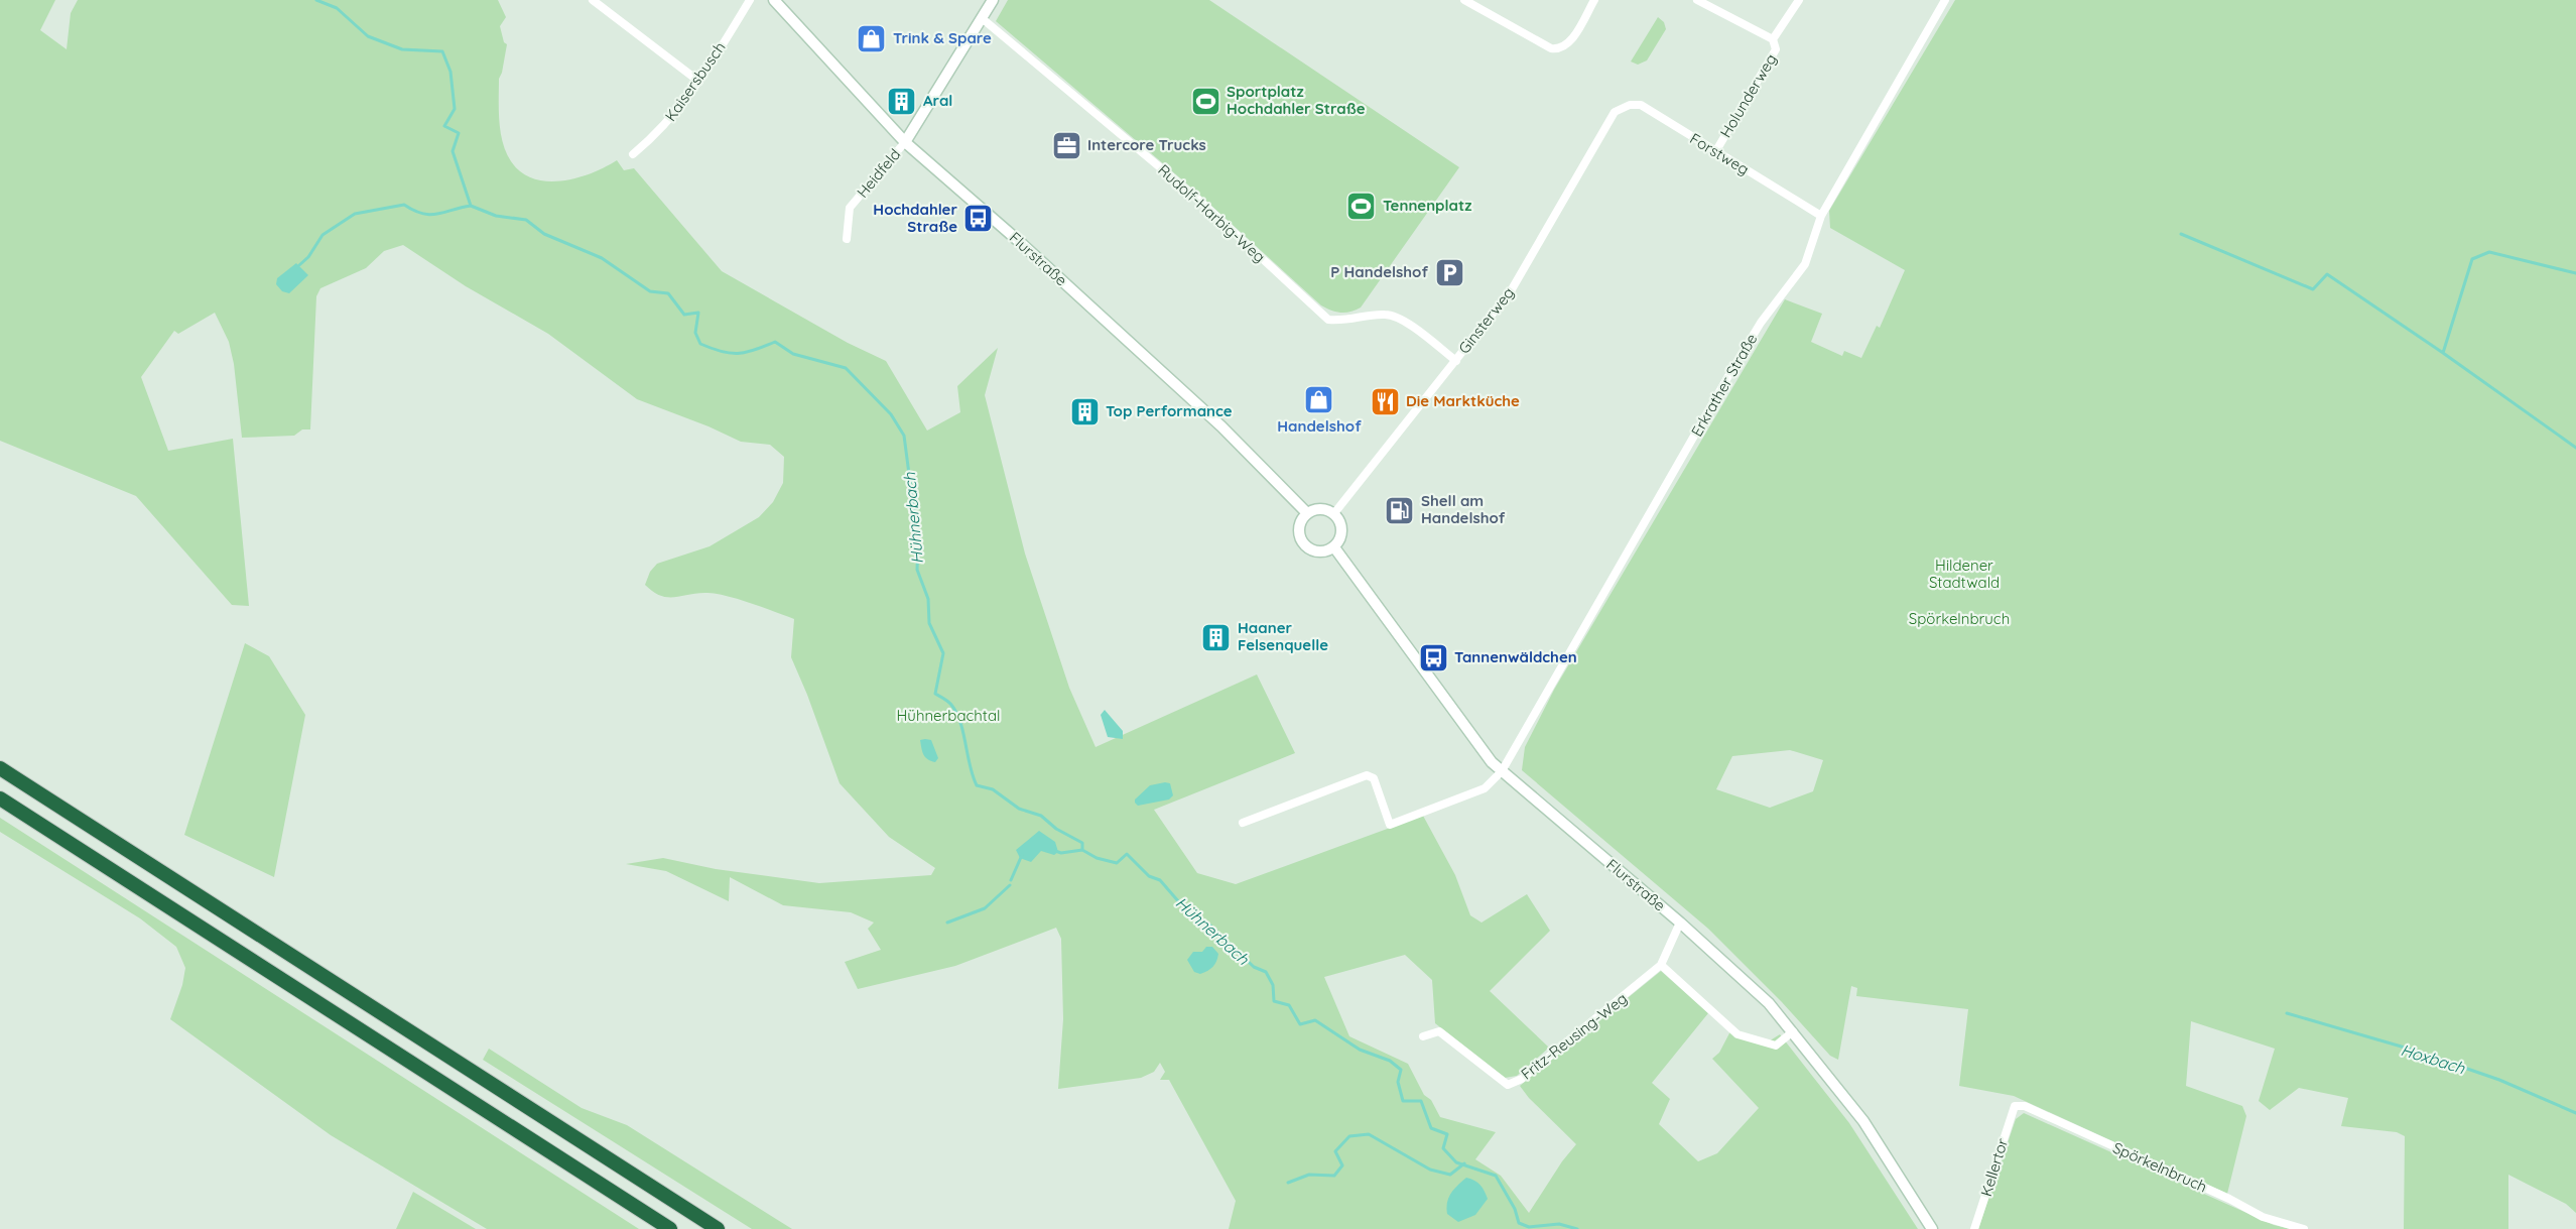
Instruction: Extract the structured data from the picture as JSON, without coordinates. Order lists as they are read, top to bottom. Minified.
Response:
{"streets":{"main road":["Flurstraße"],"street":["Kaisersbusch","Holunderweg","Forstweg","Heidfeld","Rudolf-Harbig-Weg","Ginsterweg","Erkrather Straße","Fritz-Reusing-Weg","Kellertor","Spörkelnbruch"]},"crossings":[["Holunderweg","Forstweg"],["Forstweg","Ginsterweg"],["Forstweg","Erkrather Straße"],["Heidfeld","Flurstraße"],["Rudolf-Harbig-Weg","Ginsterweg"],["Flurstraße","Ginsterweg"],["Flurstraße","Erkrather Straße"],["Flurstraße","Fritz-Reusing-Weg"],["Kellertor","Spörkelnbruch"]],"water":["Hühnerbach","Hoxbach"],"parks":["Hildener Stadtwald","Spörkelnbruch","Hühnerbachtal"],"places":{"shop":["Trink & Spare","Handelshof"],"building":["Aral","Top Performance","Haaner Felsenquelle"],"sports":["Sportplatz Hochdahler Straße","Tennenplatz"],"office":["Intercore Trucks"],"bus stop":["Hochdahler Straße","Tannenwäldchen"],"parking":["P Handelshof"],"restaurant":["Die Marktküche"],"fuel station":["Shell am Handelshof"]}}
